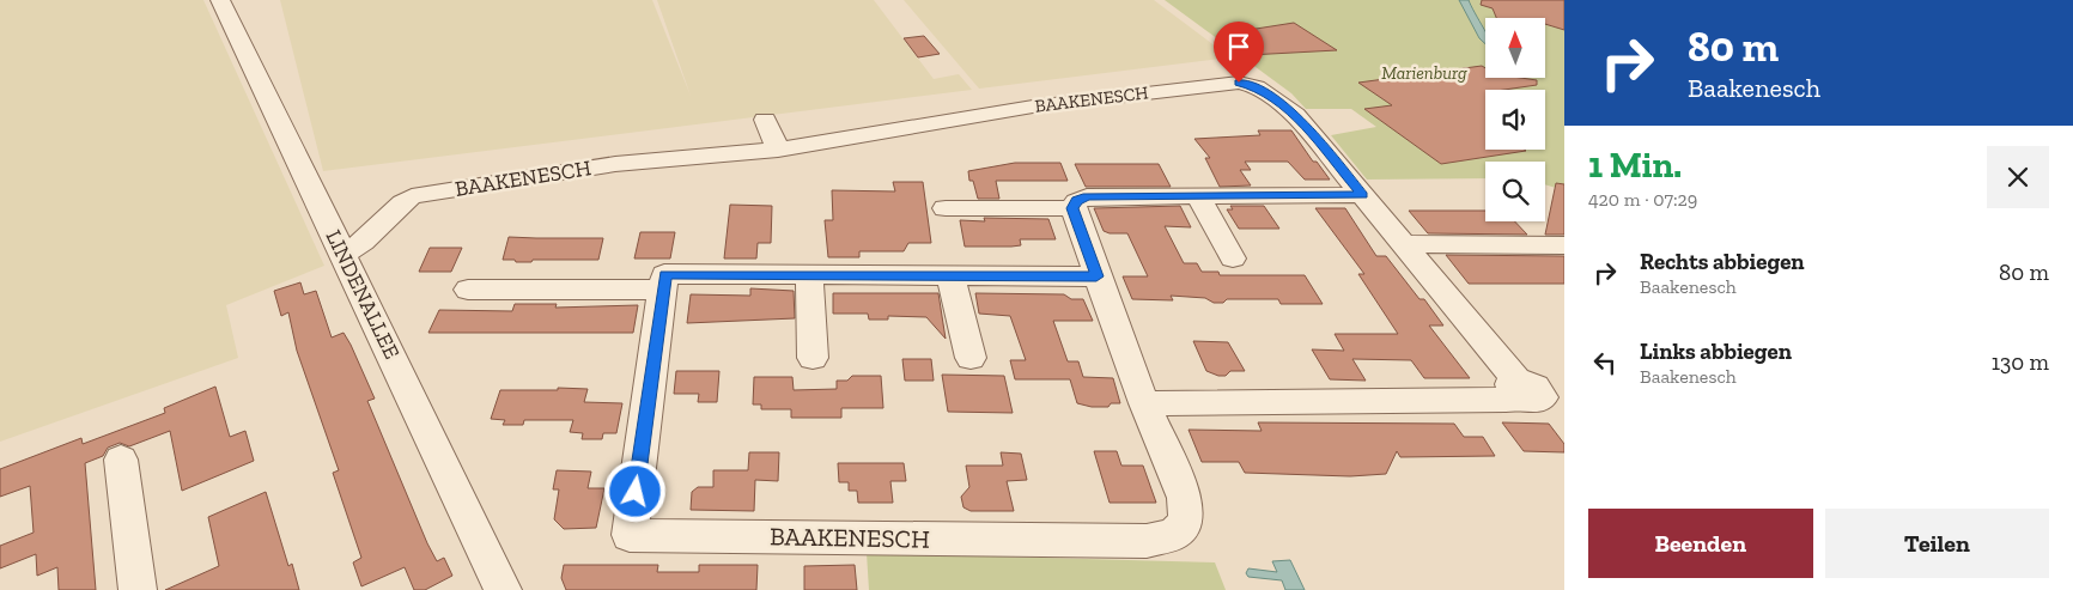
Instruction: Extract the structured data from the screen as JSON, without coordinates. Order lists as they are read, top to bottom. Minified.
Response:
{"streets":{"street":["BAAKENESCH","LINDENALLEE"]},"crossings":[["BAAKENESCH","LINDENALLEE"]],"parks":["Marienburg"],"north":"top","page":{"turn":["80 m","Baakenesch"],"heading":["1 Min.","420 m · 07:29"],"list":[{"name":"Rechts abbiegen","note":"Baakenesch","value":"80 m"},{"name":"Links abbiegen","note":"Baakenesch","value":"130 m"}],"buttons":["Beenden","Teilen"]}}
